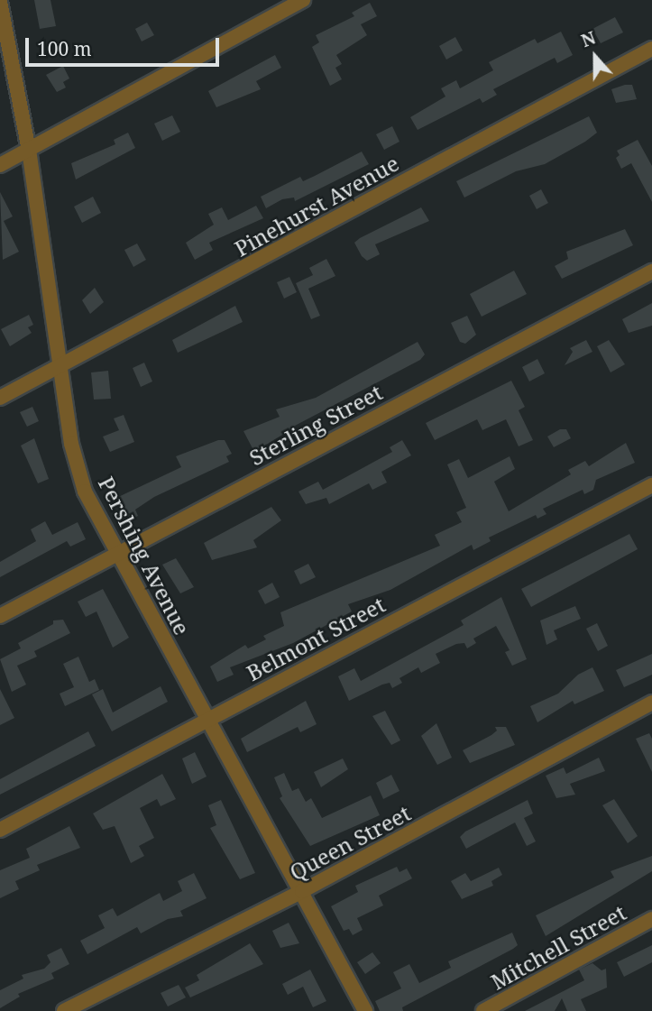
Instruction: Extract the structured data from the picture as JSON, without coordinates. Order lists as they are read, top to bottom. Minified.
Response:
{"streets":{"street":["Pinehurst Avenue","Sterling Street","Pershing Avenue","Belmont Street","Queen Street","Mitchell Street"]},"crossings":[["Pinehurst Avenue","Pershing Avenue"],["Sterling Street","Pershing Avenue"],["Pershing Avenue","Belmont Street"],["Pershing Avenue","Queen Street"]],"scale_bar":"100 m","north":"top"}
